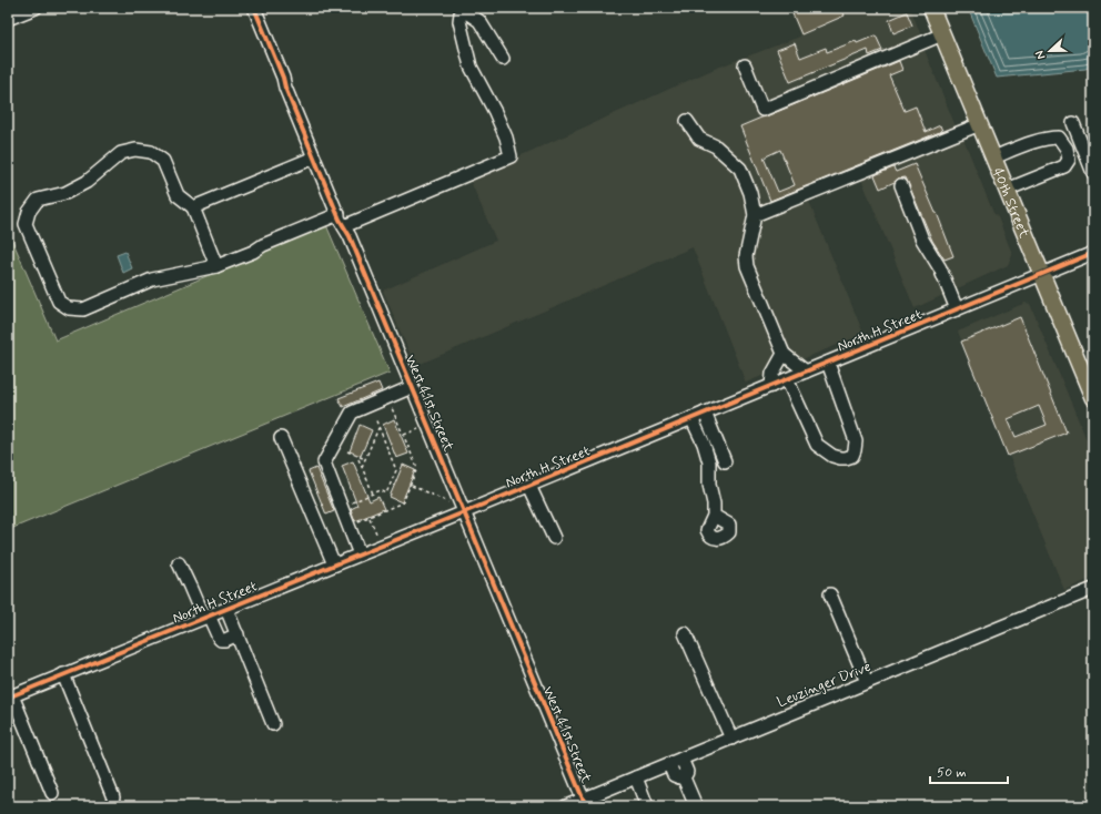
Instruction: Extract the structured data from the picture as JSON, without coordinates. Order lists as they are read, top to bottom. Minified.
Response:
{"streets":{"main road":["40th Street"],"street":["North H Street","West 41st Street","Leuzinger Drive"]},"crossings":[["40th Street","North H Street"],["North H Street","West 41st Street"],["West 41st Street","Leuzinger Drive"]],"scale_bar":"50 m","north":"left"}
